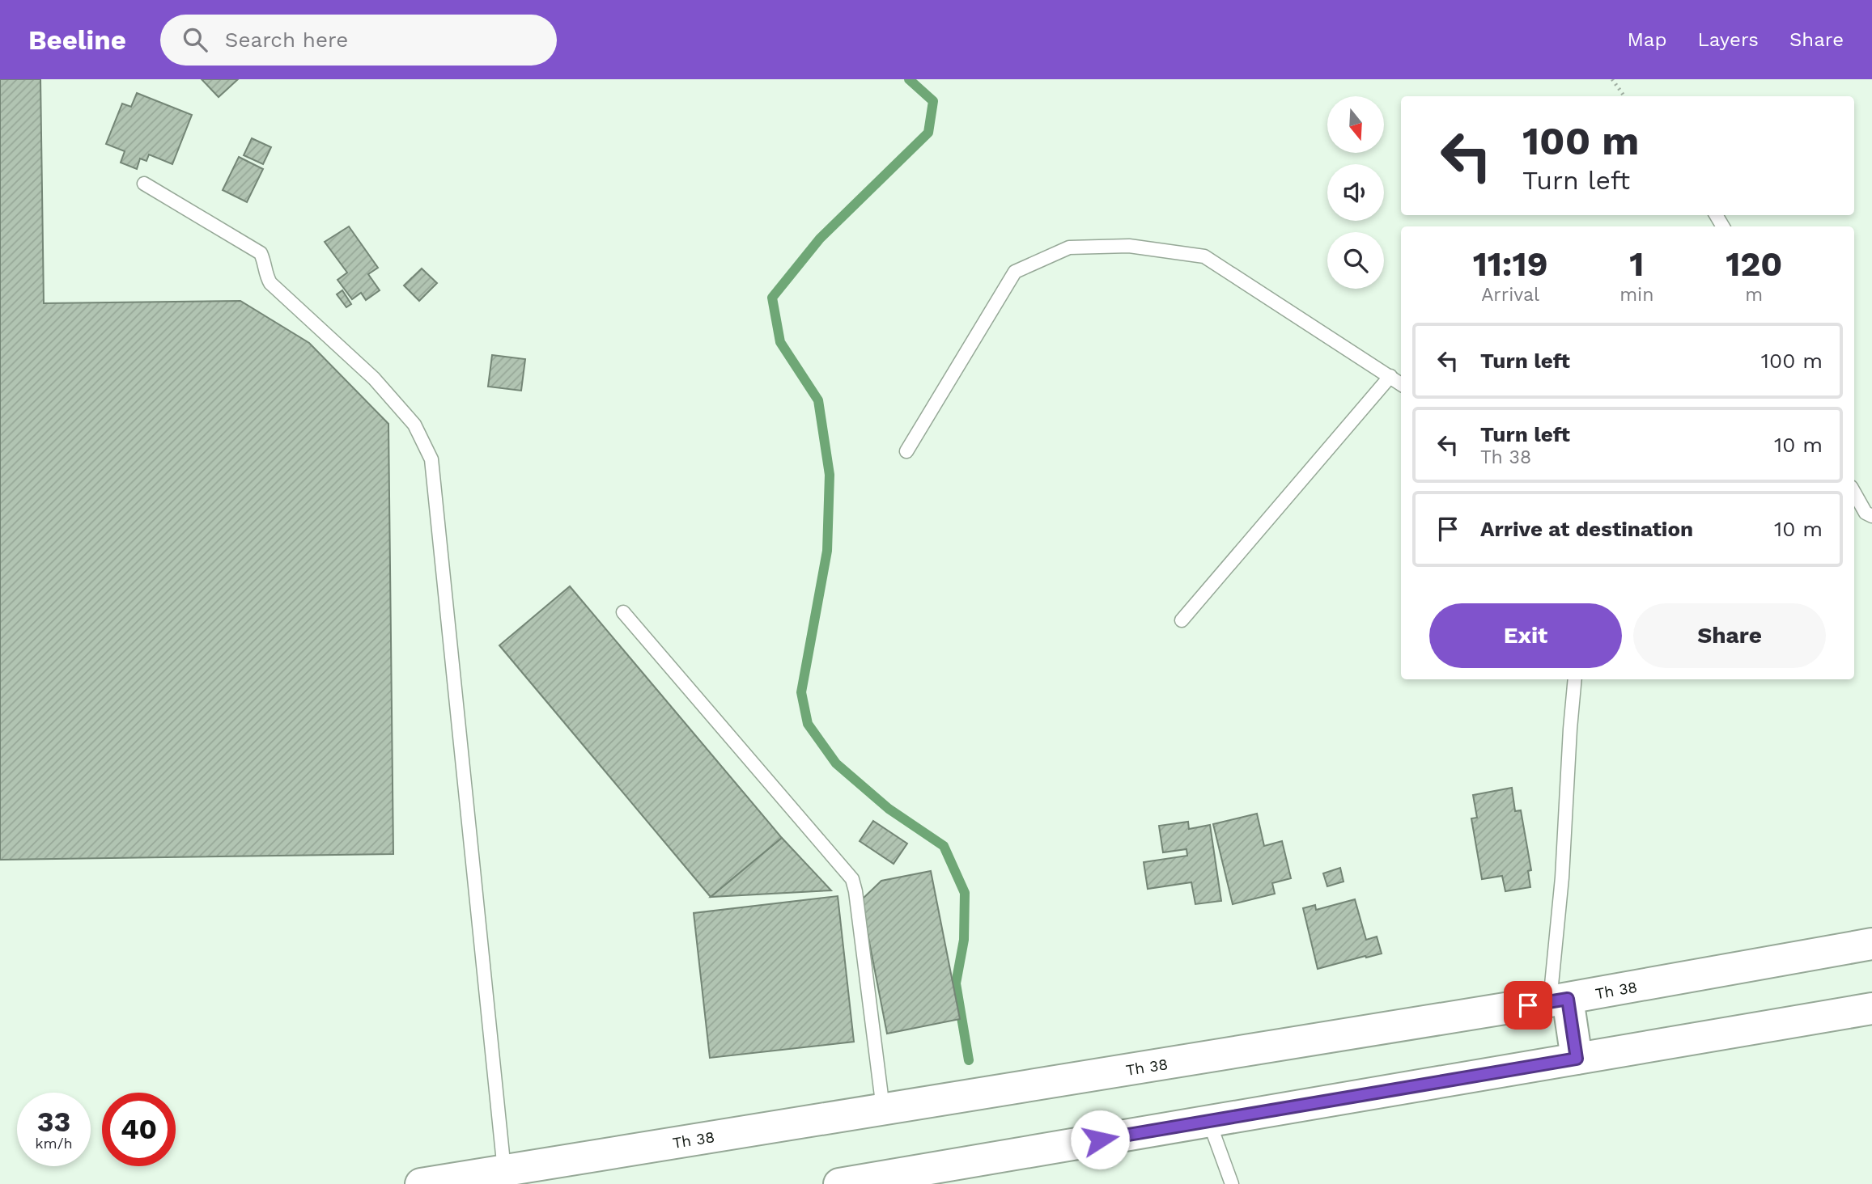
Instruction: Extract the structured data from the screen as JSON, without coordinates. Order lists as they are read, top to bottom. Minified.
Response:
{"streets":{"street":["Th 38"]},"north":"bottom","page":{"header":"Beeline","search":"Search here","nav":["Map","Layers","Share"],"turn":["100 m","Turn left"],"eta":["11:19","Arrival","1","min","120","m"],"list":[{"name":"Turn left","value":"100 m"},{"name":"Turn left","note":"Th 38","value":"10 m"},{"name":"Arrive at destination","value":"10 m"}],"buttons":["Exit","Share"],"speed":"33 km/h","limit":"40"}}
